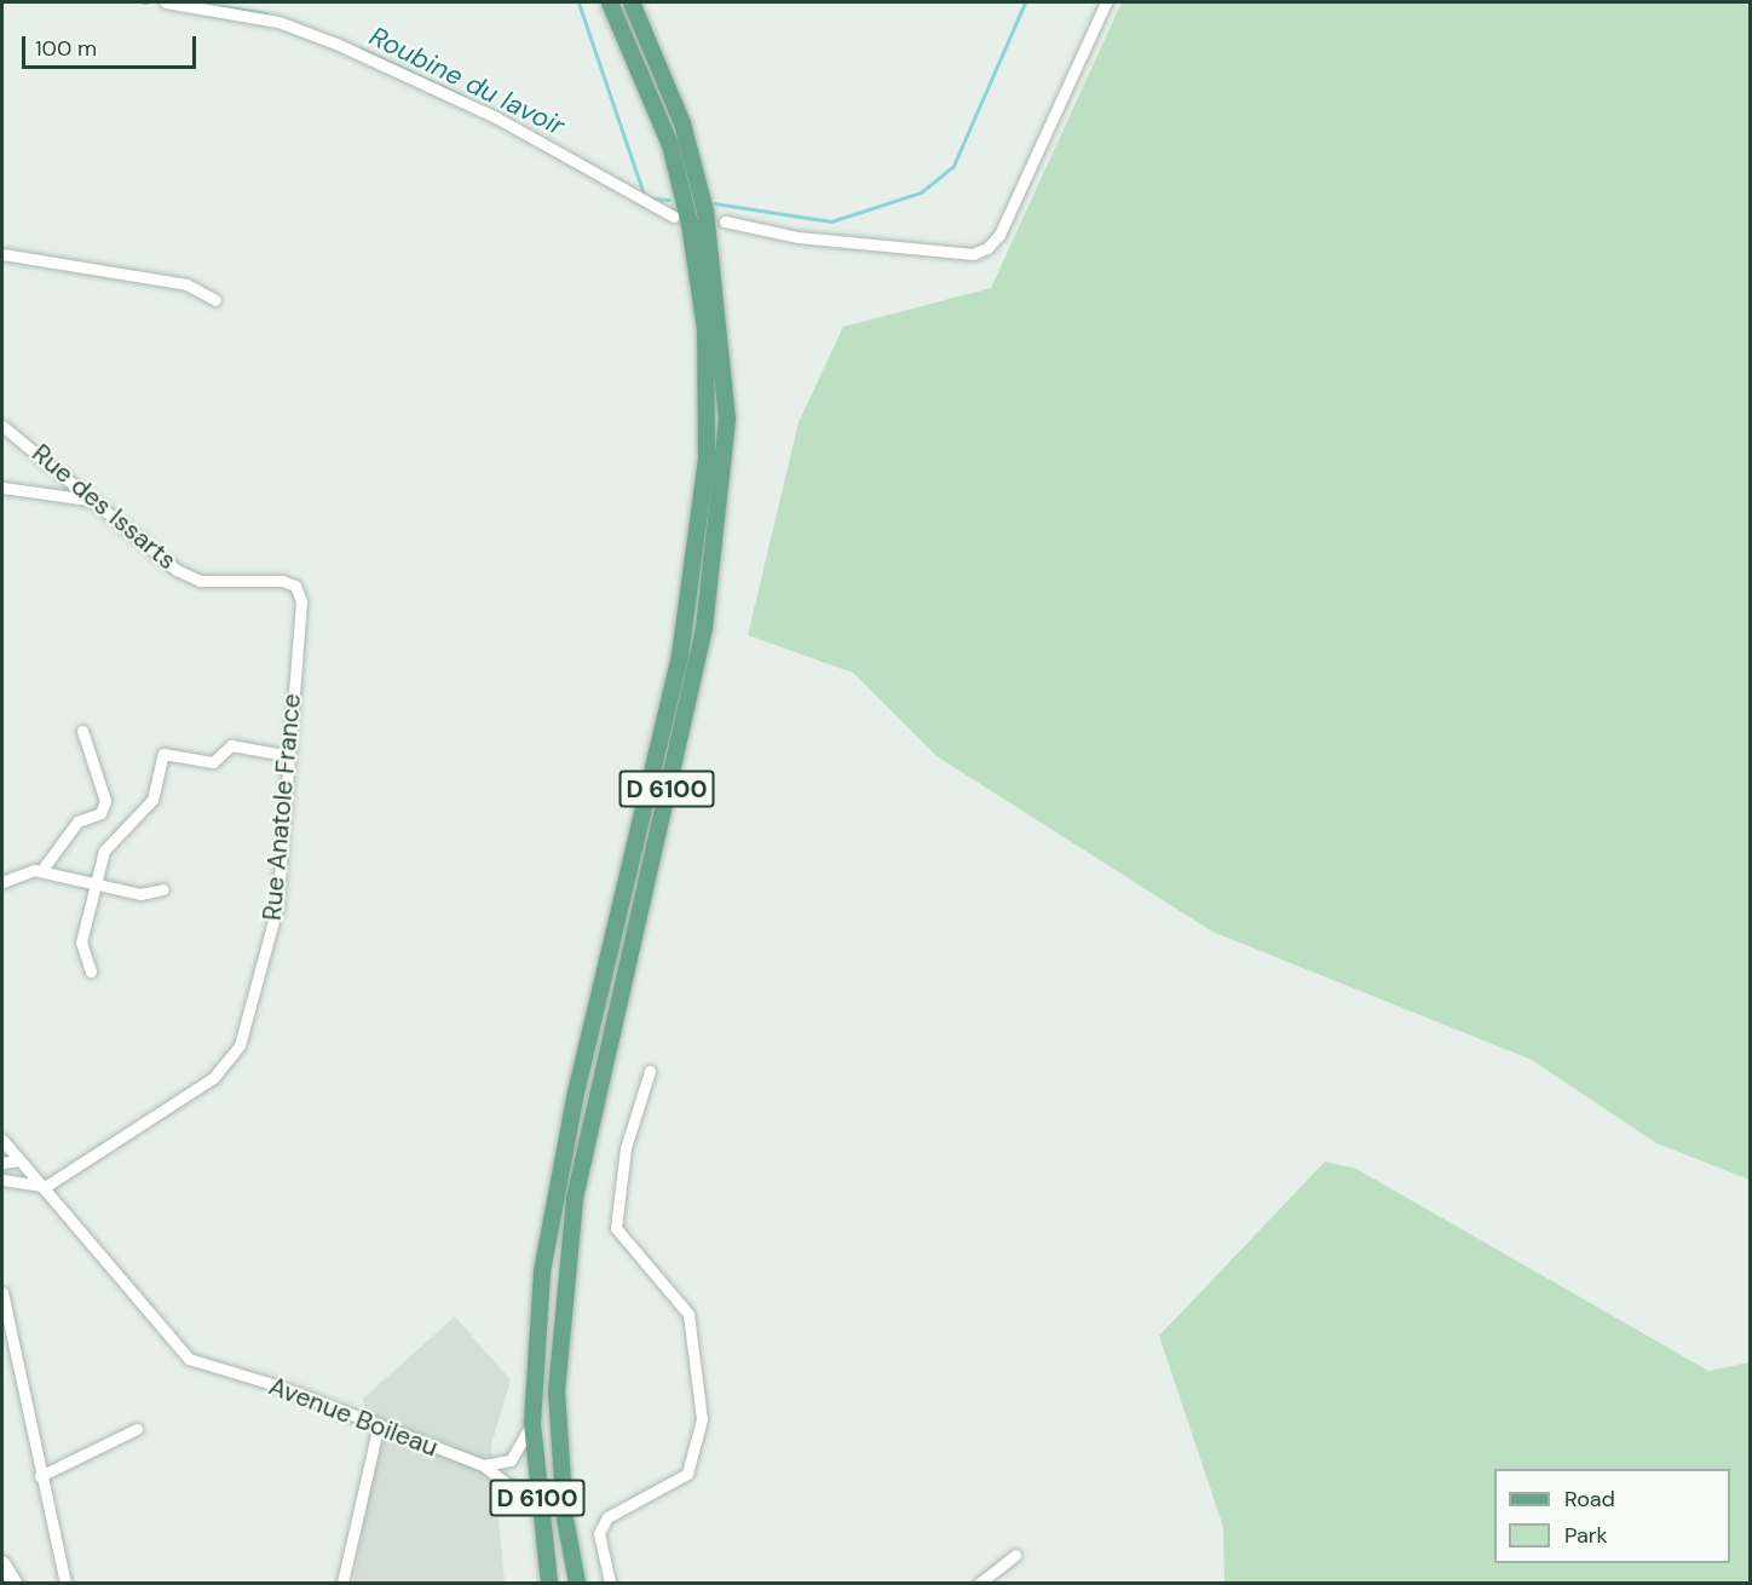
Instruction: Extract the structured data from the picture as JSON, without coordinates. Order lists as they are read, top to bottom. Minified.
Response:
{"streets":{"main road":["D 6100"],"street":["Rue des Issarts","Rue Anatole France","Avenue Boileau"]},"crossings":[["Rue des Issarts","Rue Anatole France"],["D 6100","Avenue Boileau"],["Rue Anatole France","Avenue Boileau"]],"water":["Roubine du lavoir"],"legend":["Road","Park"],"scale_bar":"100 m"}
